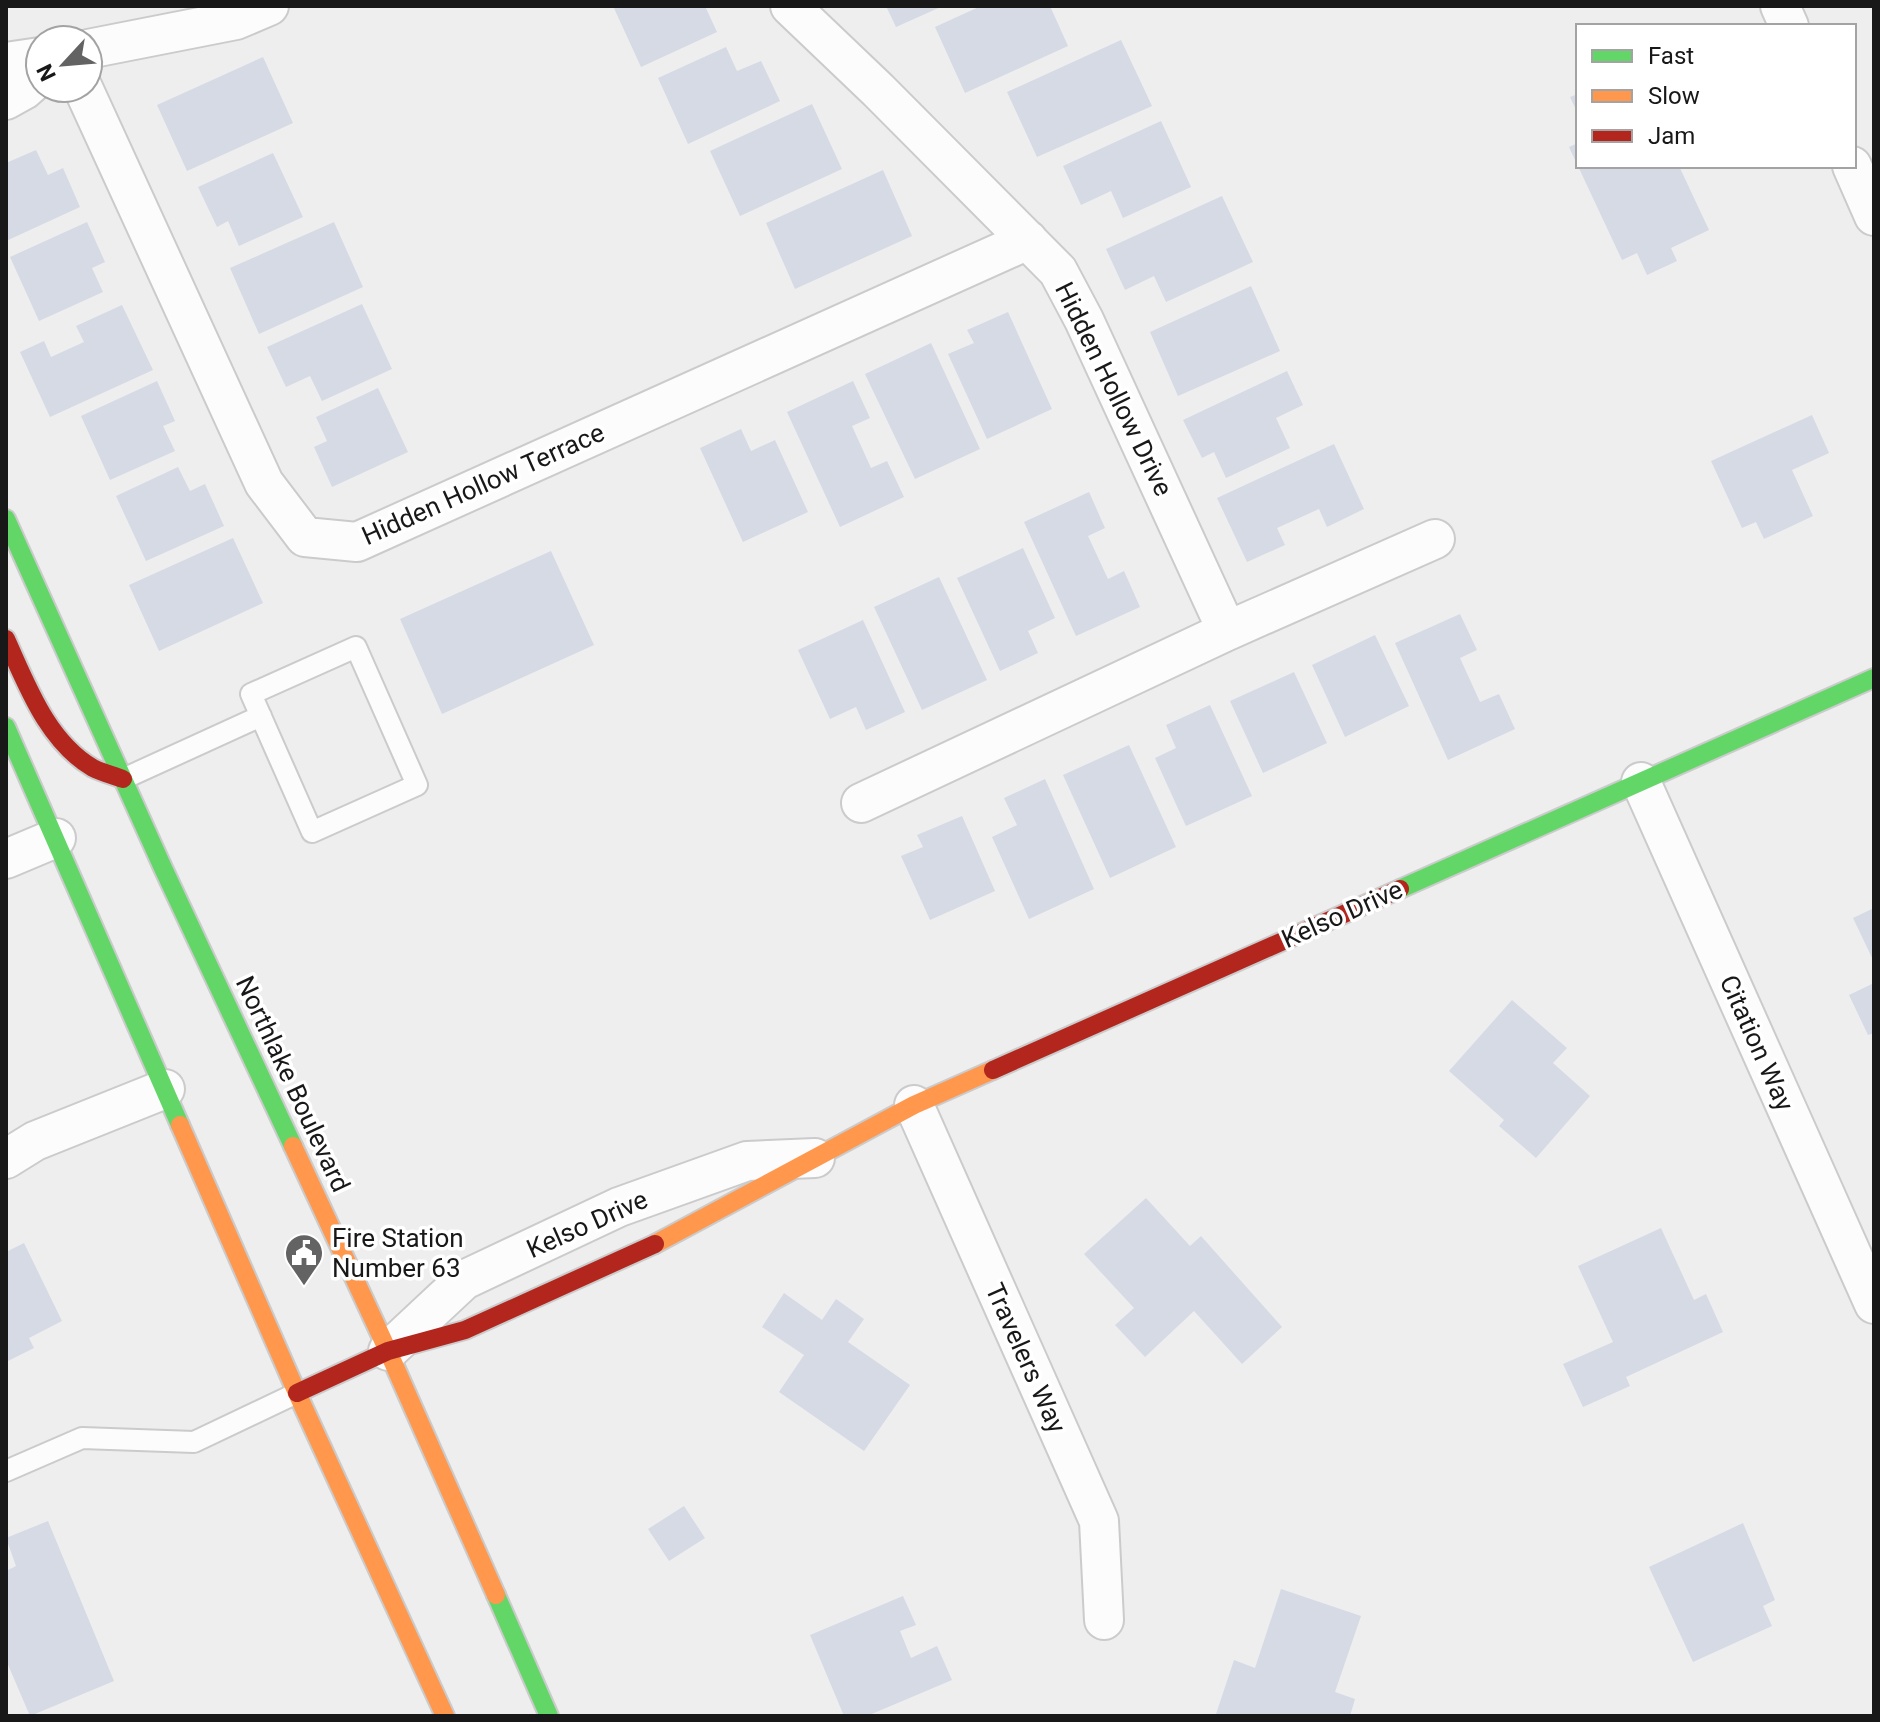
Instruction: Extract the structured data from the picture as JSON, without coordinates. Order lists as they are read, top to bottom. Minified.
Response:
{"streets":{"main road":["Kelso Drive","Northlake Boulevard"],"street":["Hidden Hollow Drive","Hidden Hollow Terrace","Citation Way","Travelers Way"]},"crossings":[["Hidden Hollow Drive","Hidden Hollow Terrace"],["Kelso Drive","Citation Way"],["Kelso Drive","Northlake Boulevard"],["Kelso Drive","Travelers Way"]],"places":{"public building":["Fire Station Number 63"]},"legend":["Fast","Slow","Jam"],"north":"bottom left"}
